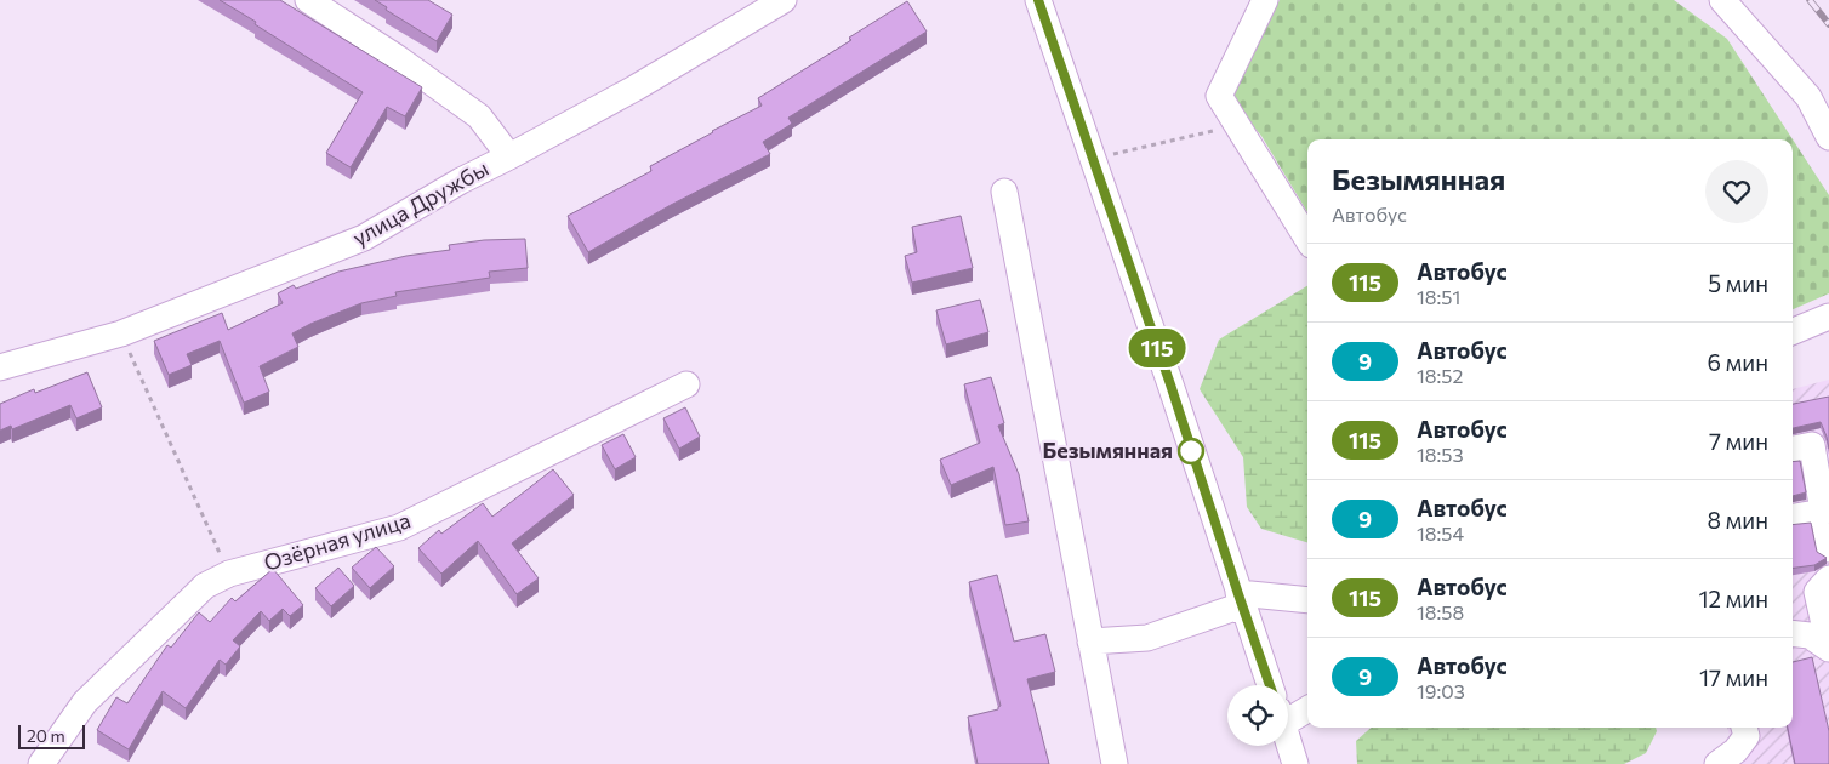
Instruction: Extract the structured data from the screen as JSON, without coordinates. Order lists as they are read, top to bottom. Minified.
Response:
{"streets":{"street":["улица Дружбы","Озёрная улица"]},"places":["Безымянная"],"lines":["bus line 115"],"scale_bar":"20 m","page":{"on_map":"115","heading":["Безымянная","Автобус"],"list":[{"mark":"115","name":"Автобус","note":"18:51","value":"5 мин"},{"mark":"9","name":"Автобус","note":"18:52","value":"6 мин"},{"mark":"115","name":"Автобус","note":"18:53","value":"7 мин"},{"mark":"9","name":"Автобус","note":"18:54","value":"8 мин"},{"mark":"115","name":"Автобус","note":"18:58","value":"12 мин"},{"mark":"9","name":"Автобус","note":"19:03","value":"17 мин"}],"scale":"20 m"}}
